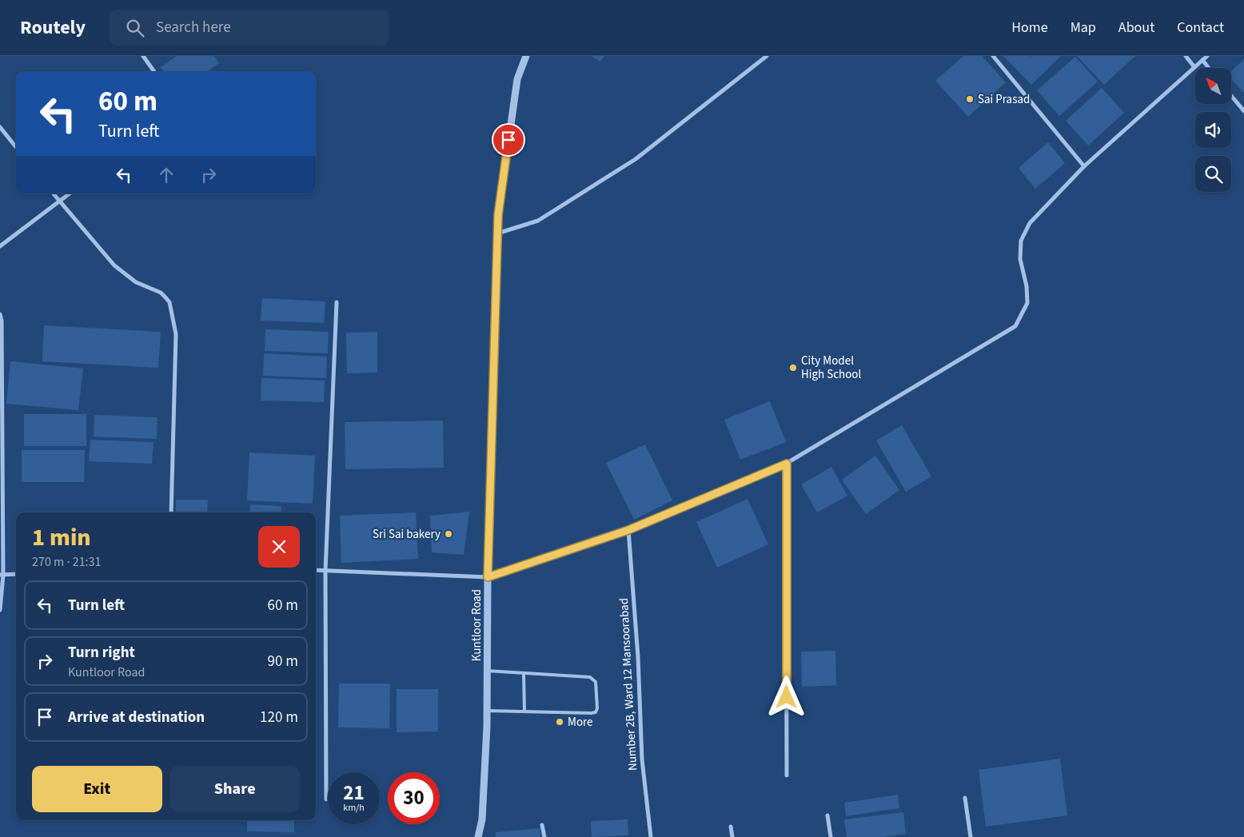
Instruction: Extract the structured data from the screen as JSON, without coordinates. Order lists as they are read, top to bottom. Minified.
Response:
{"streets":{"street":["Kuntloor Road","Number 2B, Ward 12 Mansoorabad"]},"places":["Sai Prasad","City Model High School","Sri Sai bakery","More"],"north":"top left","page":{"header":"Routely","search":"Search here","nav":["Home","Map","About","Contact"],"turn":["60 m","Turn left"],"heading":["1 min","270 m · 21:31"],"list":[{"name":"Turn left","value":"60 m"},{"name":"Turn right","note":"Kuntloor Road","value":"90 m"},{"name":"Arrive at destination","value":"120 m"}],"buttons":["Exit","Share"],"speed":"21 km/h","limit":"30"}}
